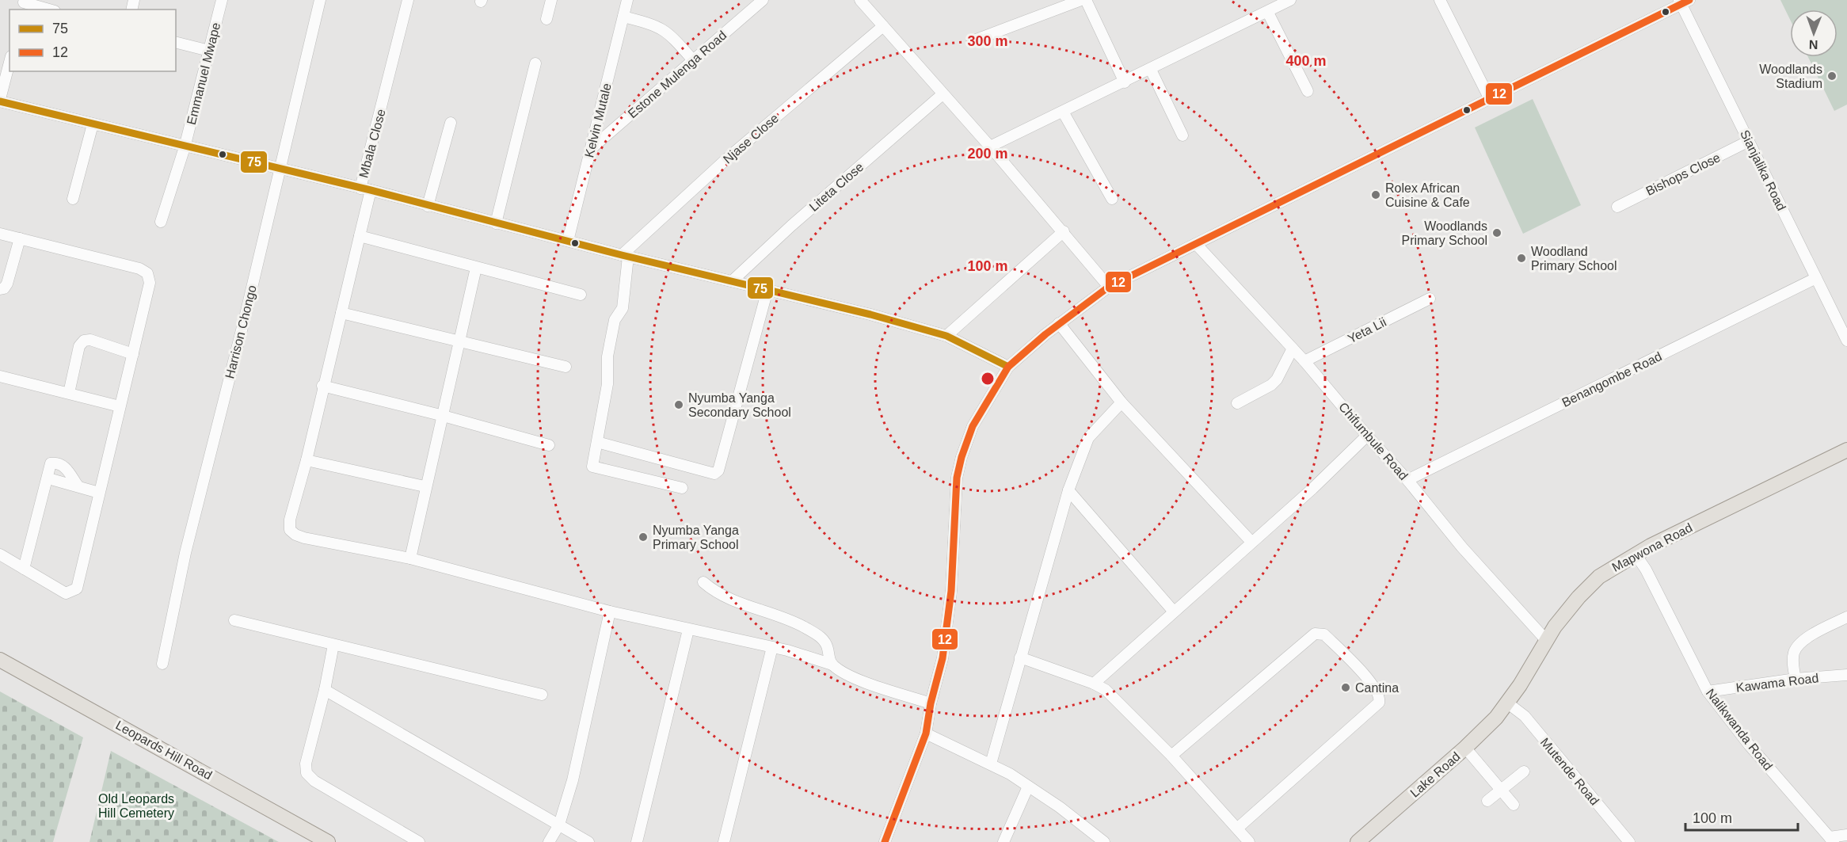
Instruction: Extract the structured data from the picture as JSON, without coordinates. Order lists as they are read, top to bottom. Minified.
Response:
{"streets":{"main road":["Mapwona Road","Leopards Hill Road","Lake Road"],"street":["Emmanuel Mwape","Estone Mulenga Road","Kelvin Mutale","Njase Close","Mbala Close","Sianjalika Road","Bishops Close","Liteta Close","Yeta Lii","Harrison Chongo","Benangombe Road","Chifumbule Road","Kawama Road","Nalikwanda Road","Mutende Road"]},"crossings":[["Estone Mulenga Road","Kelvin Mutale"],["Sianjalika Road","Bishops Close"],["Sianjalika Road","Benangombe Road"],["Yeta Lii","Chifumbule Road"],["Benangombe Road","Chifumbule Road"],["Chifumbule Road","Mapwona Road"],["Mapwona Road","Nalikwanda Road"],["Mapwona Road","Mutende Road"],["Mapwona Road","Lake Road"],["Kawama Road","Nalikwanda Road"],["Mutende Road","Lake Road"]],"parks":["Old Leopards Hill Cemetery"],"places":["Woodlands Stadium","Rolex African Cuisine & Cafe","Woodlands Primary School","Woodland Primary School","Nyumba Yanga Secondary School","Nyumba Yanga Primary School","Cantina"],"lines":["transit line 12","transit line 75"],"legend":["75","12"],"scale_bar":"100 m","north":"bottom","rings":["300 m","400 m","200 m","100 m"]}
